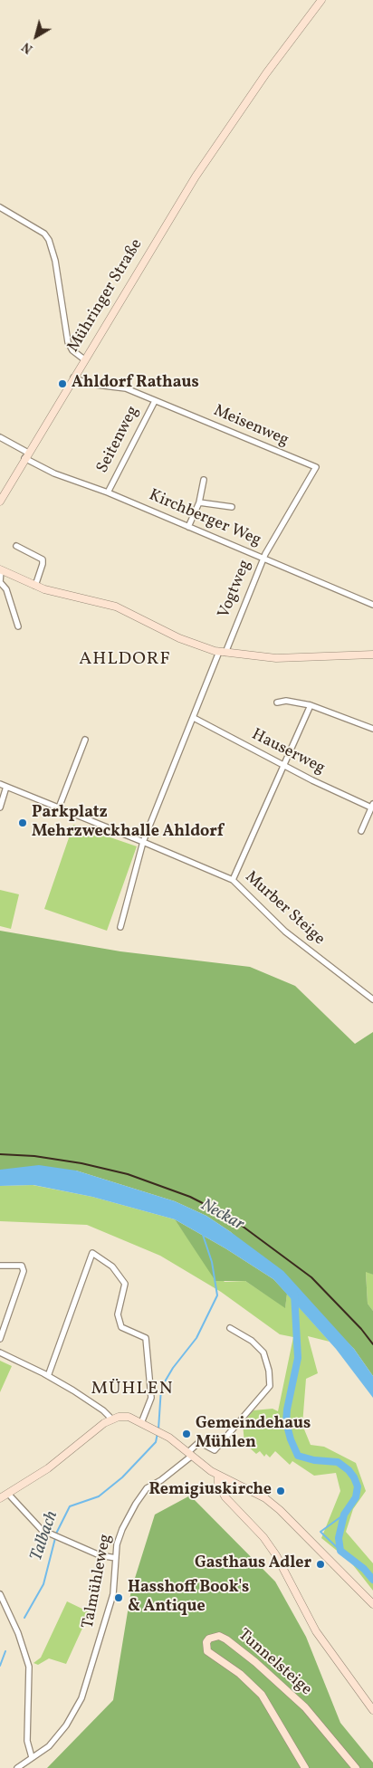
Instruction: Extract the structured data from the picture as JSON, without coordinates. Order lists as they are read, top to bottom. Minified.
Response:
{"streets":{"street":["Mühringer Straße","Meisenweg","Seitenweg","Kirchberger Weg","Vogtweg","Hauserweg","Murber Steige","Talmühleweg","Tunnelsteige"]},"crossings":[["Mühringer Straße","Meisenweg"],["Mühringer Straße","Kirchberger Weg"],["Meisenweg","Seitenweg"],["Meisenweg","Vogtweg"],["Seitenweg","Kirchberger Weg"],["Kirchberger Weg","Vogtweg"]],"districts":["AHLDORF","MÜHLEN"],"water":["Neckar","Talbach"],"places":["Ahldorf Rathaus","Parkplatz Mehrzweckhalle Ahldorf","Gemeindehaus Mühlen","Remigiuskirche","Gasthaus Adler","Hasshoff Book's & Antique"],"north":"bottom left"}
